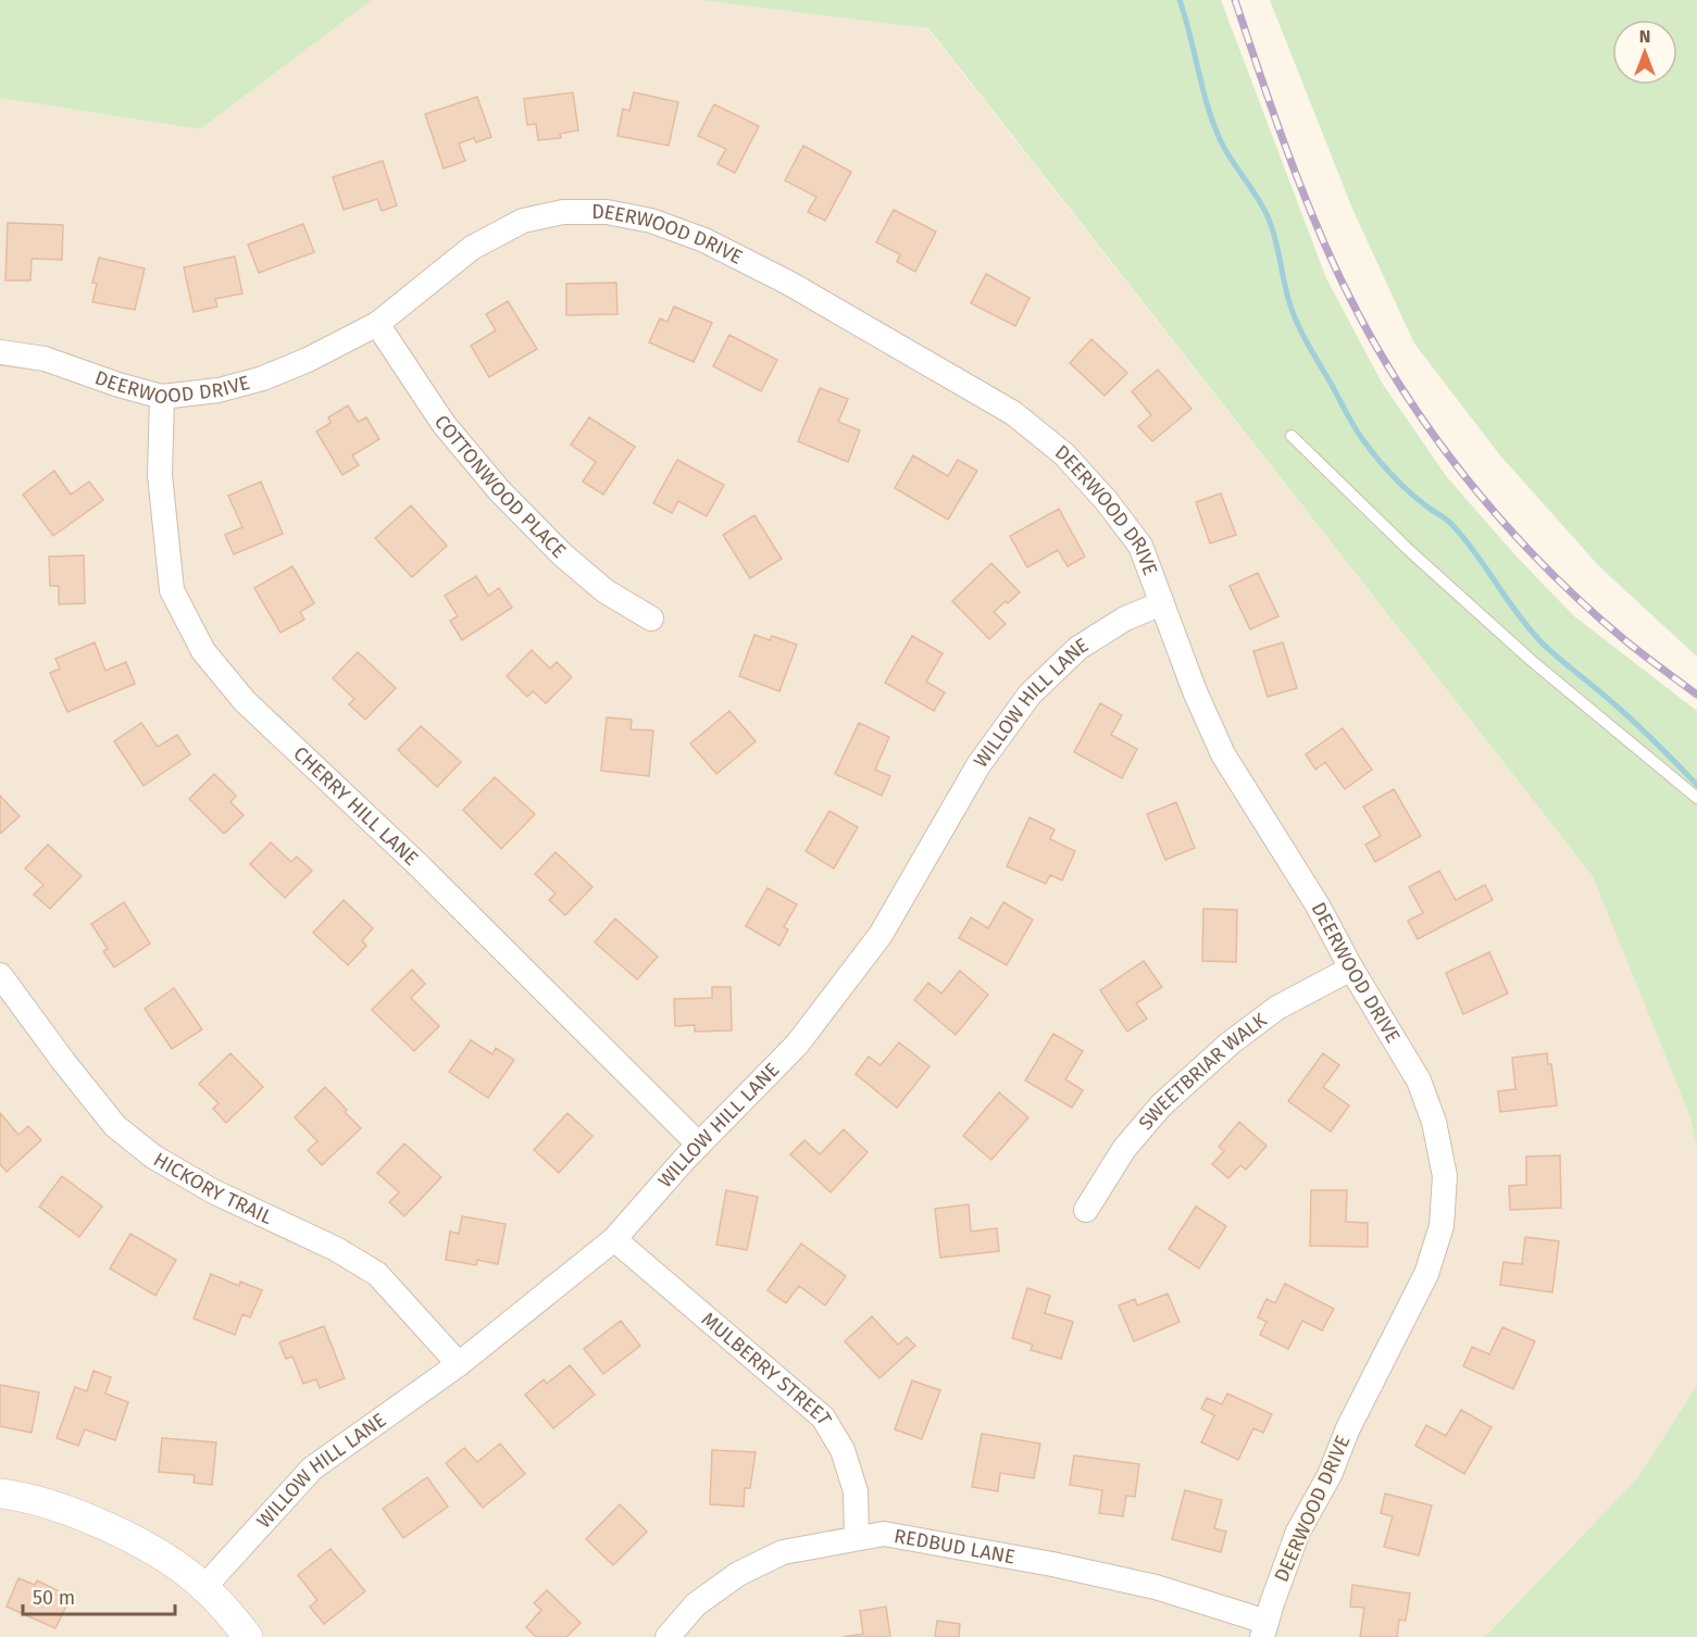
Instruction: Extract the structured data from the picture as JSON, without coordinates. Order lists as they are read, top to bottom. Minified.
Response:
{"streets":{"street":["DEERWOOD DRIVE","COTTONWOOD PLACE","WILLOW HILL LANE","CHERRY HILL LANE","SWEETBRIAR WALK","HICKORY TRAIL","MULBERRY STREET","REDBUD LANE"]},"crossings":[["DEERWOOD DRIVE","COTTONWOOD PLACE"],["DEERWOOD DRIVE","WILLOW HILL LANE"],["DEERWOOD DRIVE","CHERRY HILL LANE"],["DEERWOOD DRIVE","SWEETBRIAR WALK"],["DEERWOOD DRIVE","REDBUD LANE"],["WILLOW HILL LANE","CHERRY HILL LANE"],["WILLOW HILL LANE","HICKORY TRAIL"],["WILLOW HILL LANE","MULBERRY STREET"],["MULBERRY STREET","REDBUD LANE"]],"scale_bar":"50 m","north":"top"}
